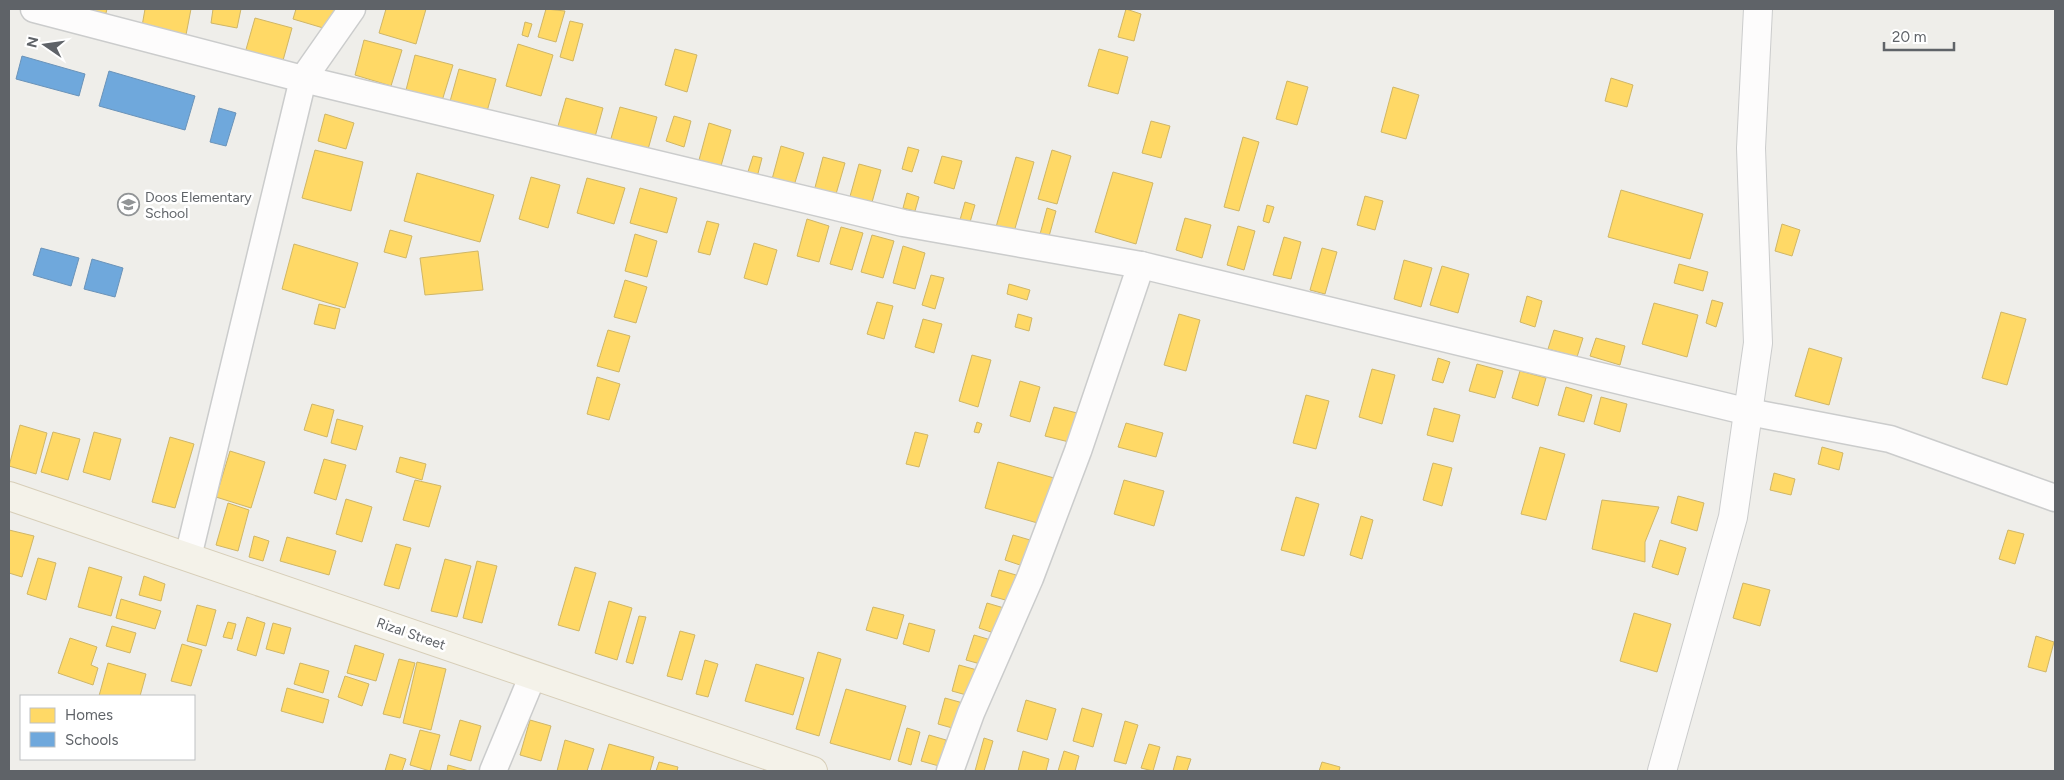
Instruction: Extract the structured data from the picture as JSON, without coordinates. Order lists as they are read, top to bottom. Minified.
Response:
{"streets":{"main road":["Rizal Street"]},"places":{"school or university":["Doos Elementary School"]},"legend":["Homes","Schools"],"scale_bar":"20 m","north":"left"}
